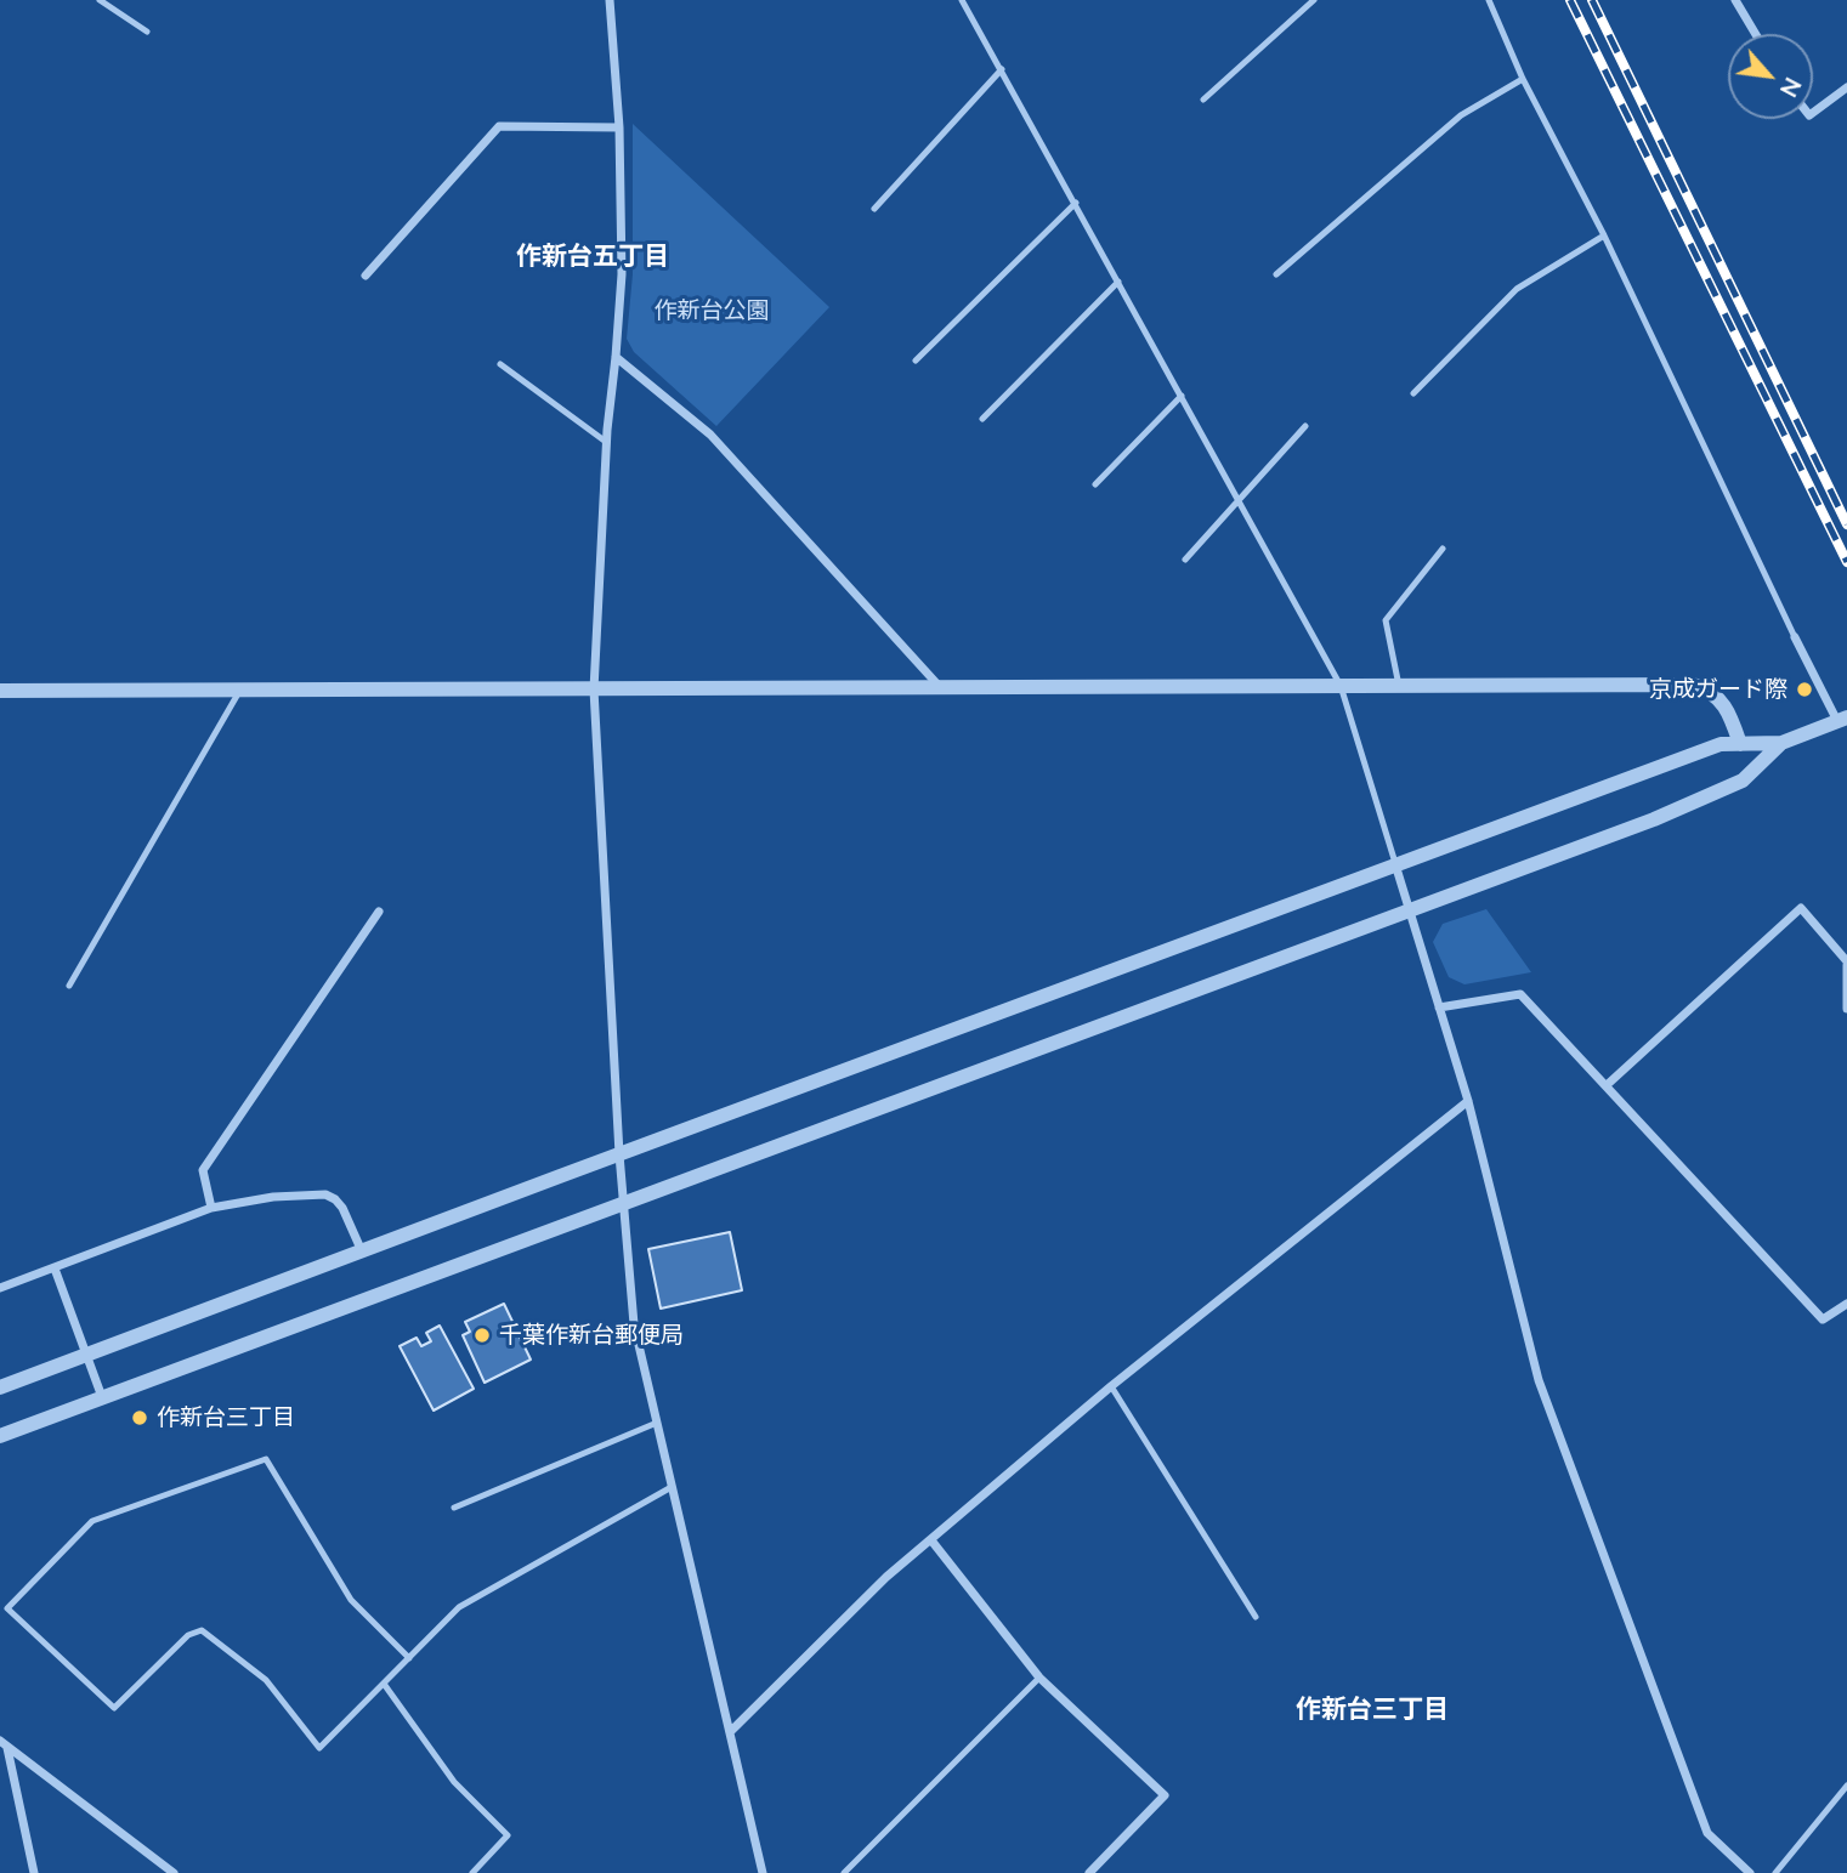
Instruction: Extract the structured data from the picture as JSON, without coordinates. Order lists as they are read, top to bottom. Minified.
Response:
{"districts":["作新台五丁目","作新台三丁目"],"parks":["作新台公園"],"places":["京成ガード際","千葉作新台郵便局","作新台三丁目"],"north":"bottom right"}
